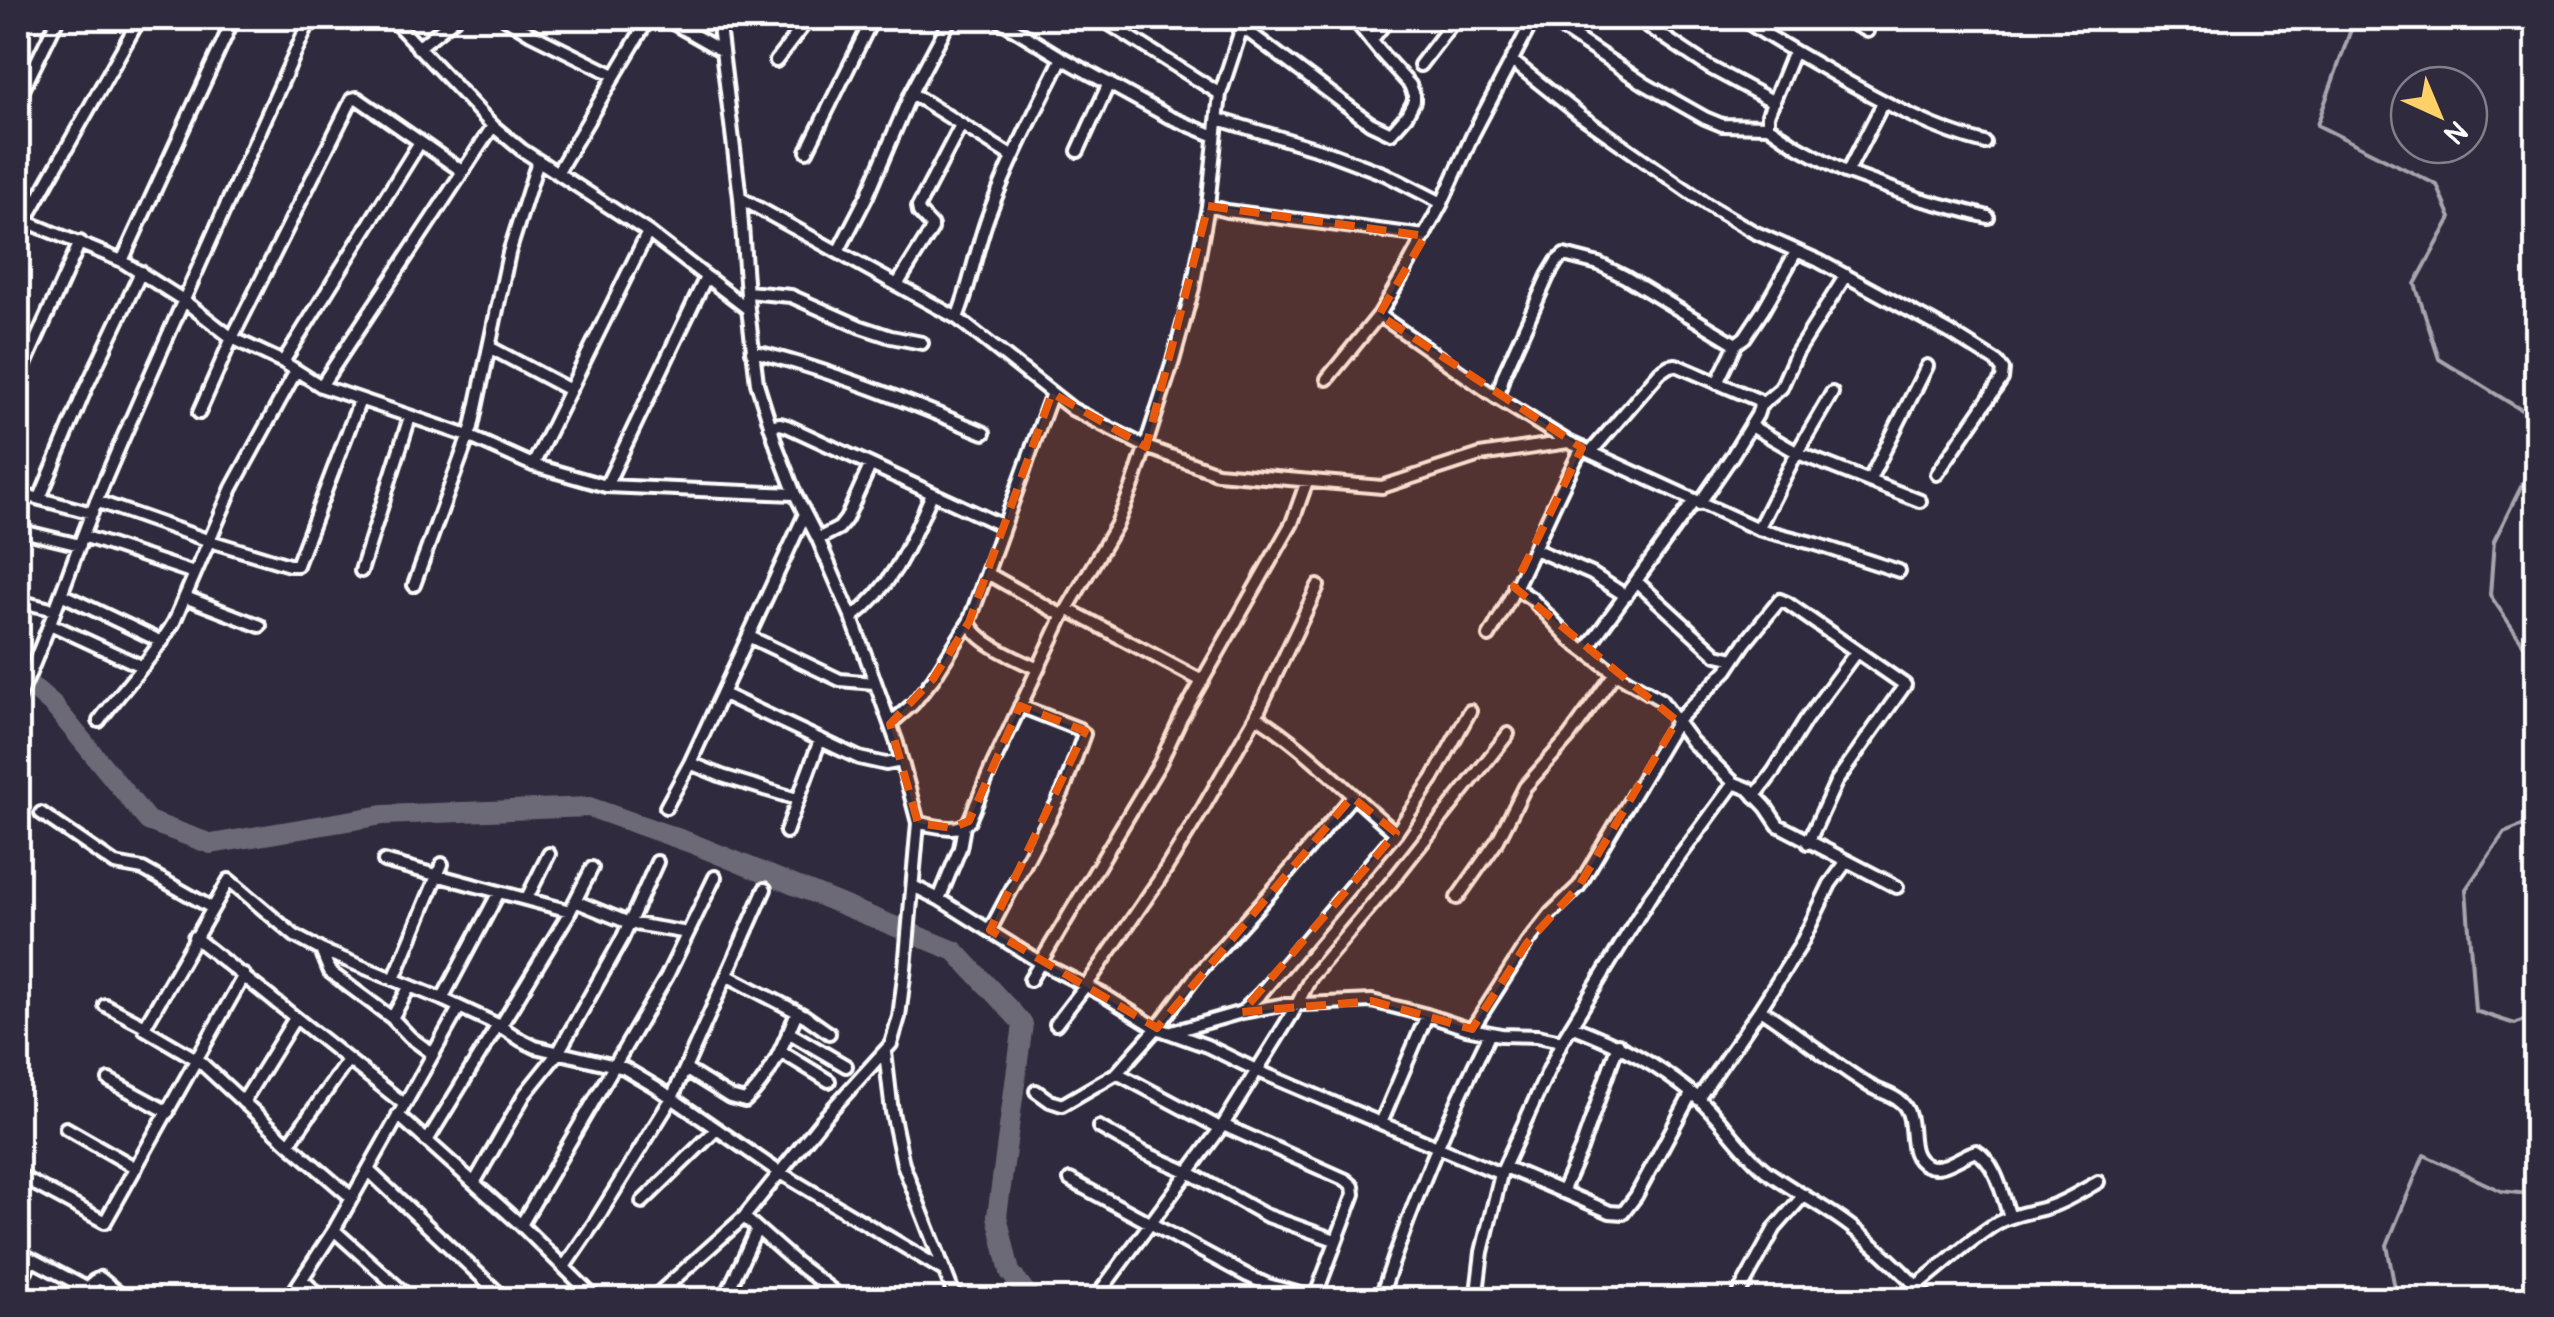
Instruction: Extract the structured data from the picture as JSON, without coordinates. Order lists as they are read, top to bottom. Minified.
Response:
{"north":"bottom right"}
